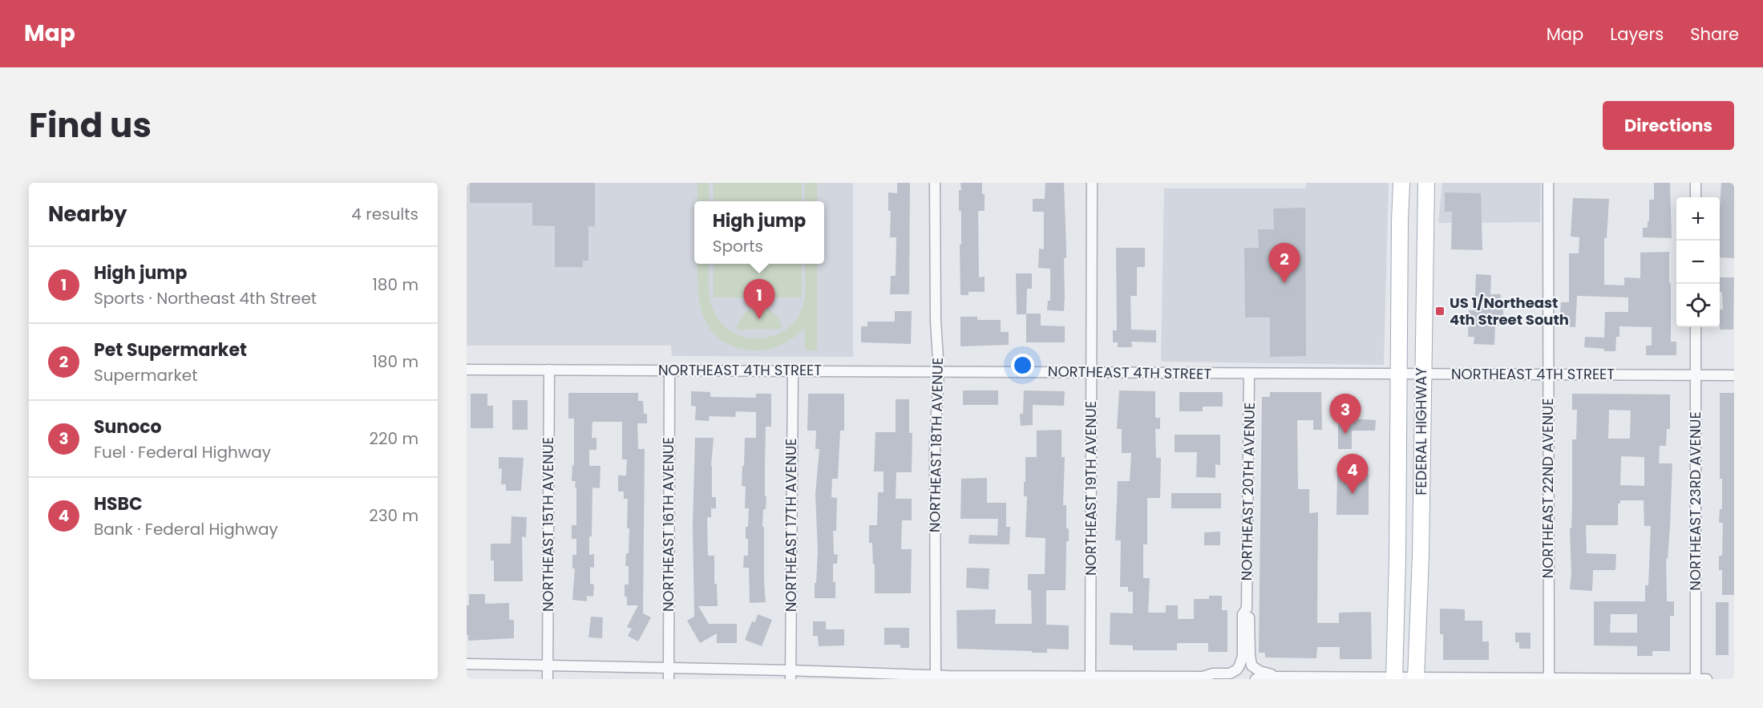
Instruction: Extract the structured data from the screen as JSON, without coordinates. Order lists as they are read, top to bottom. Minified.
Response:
{"streets":{"main road":["FEDERAL HIGHWAY"],"street":["NORTHEAST 4TH STREET","NORTHEAST 18TH AVENUE","NORTHEAST 19TH AVENUE","NORTHEAST 22ND AVENUE","NORTHEAST 20TH AVENUE","NORTHEAST 23RD AVENUE","NORTHEAST 15TH AVENUE","NORTHEAST 16TH AVENUE","NORTHEAST 17TH AVENUE"]},"crossings":[["NORTHEAST 4TH STREET","FEDERAL HIGHWAY"],["NORTHEAST 4TH STREET","NORTHEAST 18TH AVENUE"],["NORTHEAST 4TH STREET","NORTHEAST 19TH AVENUE"],["NORTHEAST 4TH STREET","NORTHEAST 22ND AVENUE"],["NORTHEAST 4TH STREET","NORTHEAST 20TH AVENUE"],["NORTHEAST 4TH STREET","NORTHEAST 23RD AVENUE"],["NORTHEAST 4TH STREET","NORTHEAST 15TH AVENUE"],["NORTHEAST 4TH STREET","NORTHEAST 16TH AVENUE"],["NORTHEAST 4TH STREET","NORTHEAST 17TH AVENUE"]],"places":{"transit":["US 1/Northeast 4th Street South"]},"page":{"header":"Map","nav":["Map","Layers","Share"],"title":"Find us","buttons":"Directions","heading":["Nearby","4 results"],"map_buttons":["+","−"],"popup":["High jump","Sports"],"pins":["2","1","3","4"],"list":[{"mark":"1","name":"High jump","note":"Sports · Northeast 4th Street","value":"180 m"},{"mark":"2","name":"Pet Supermarket","note":"Supermarket","value":"180 m"},{"mark":"3","name":"Sunoco","note":"Fuel · Federal Highway","value":"220 m"},{"mark":"4","name":"HSBC","note":"Bank · Federal Highway","value":"230 m"}]}}
